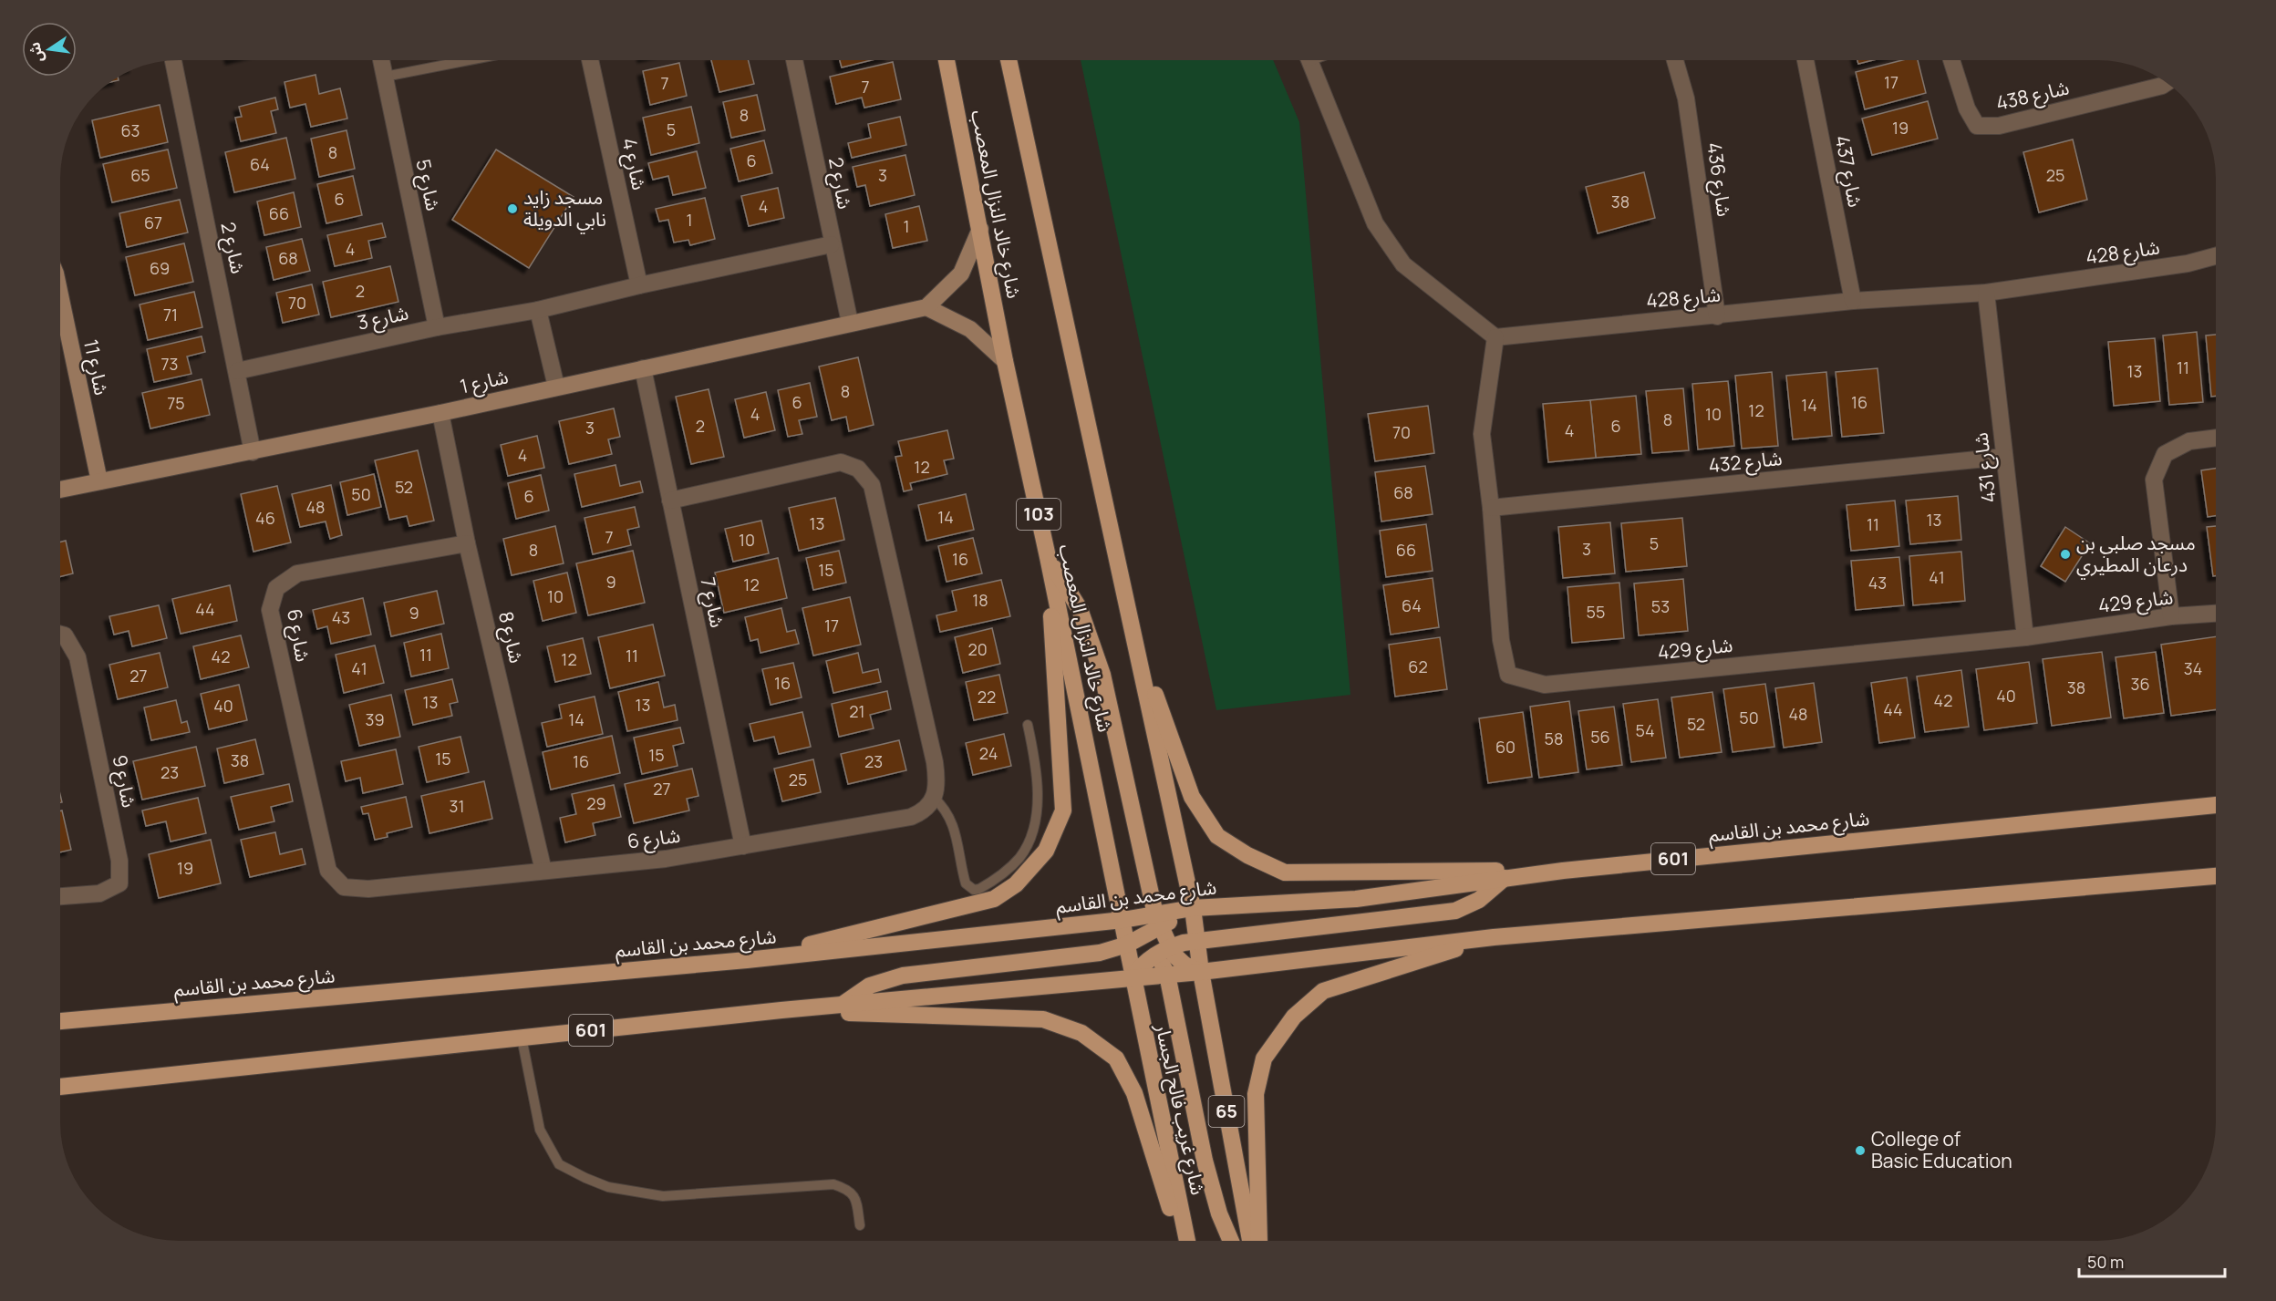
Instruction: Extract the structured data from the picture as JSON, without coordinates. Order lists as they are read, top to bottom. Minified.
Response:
{"streets":{"main road":["شارع خالد النزال المعصب","103","شارع محمد بن القاسم","601","شارع غريب فالح الجسار","65"],"street":["شارع 438","شارع 4","شارع 437","شارع 436","شارع 2","شارع 5","شارع 428","شارع 3","شارع 11","شارع 1","شارع 432","شارع 431","شارع 429","شارع 7","شارع 6","شارع 8","شارع 9"]},"crossings":[["شارع 4","شارع 3"],["شارع 437","شارع 428"],["شارع 436","شارع 428"],["شارع 2","شارع 3"],["شارع 2","شارع 1"],["شارع 5","شارع 3"],["شارع خالد النزال المعصب","شارع محمد بن القاسم"],["شارع خالد النزال المعصب","601"],["شارع خالد النزال المعصب","شارع غريب فالح الجسار"],["شارع 428","شارع 431"],["شارع 428","شارع 429"],["شارع 11","شارع 1"],["شارع 1","شارع 7"],["شارع 1","شارع 8"],["شارع 432","شارع 431"],["شارع 432","شارع 429"],["شارع 431","شارع 429"],["شارع 7","شارع 6"],["شارع 6","شارع 8"],["601","شارع غريب فالح الجسار"],["601","65"]],"places":["مسجد زايد نابي الدويلة","مسجد صلبي بن درعان المطيري","College of Basic Education"],"house_numbers":["17","7","7","8","19","5","63","8","6","64","65","3","25","6","38","4","66","1","67","1","4","68","69","2","70","71","73","11","13","8","6","16","75","14","12","4","10","8","2","6","3","4","70","4","12","52","68","50","6","48","14","46","13","13","11","7","10","5","3","8","66","16","15","41","9","43","12","10","18","64","53","44","55","9","43","17","20","11","11","42","12","62","41","34","27","16","36","38","40","22","42","13","13","40","44","21","48","50","39","14","52","54","56","58","60","24","15","15","38","16","23","23","25","27","29","31","19"],"scale_bar":"50 m","north":"left"}
